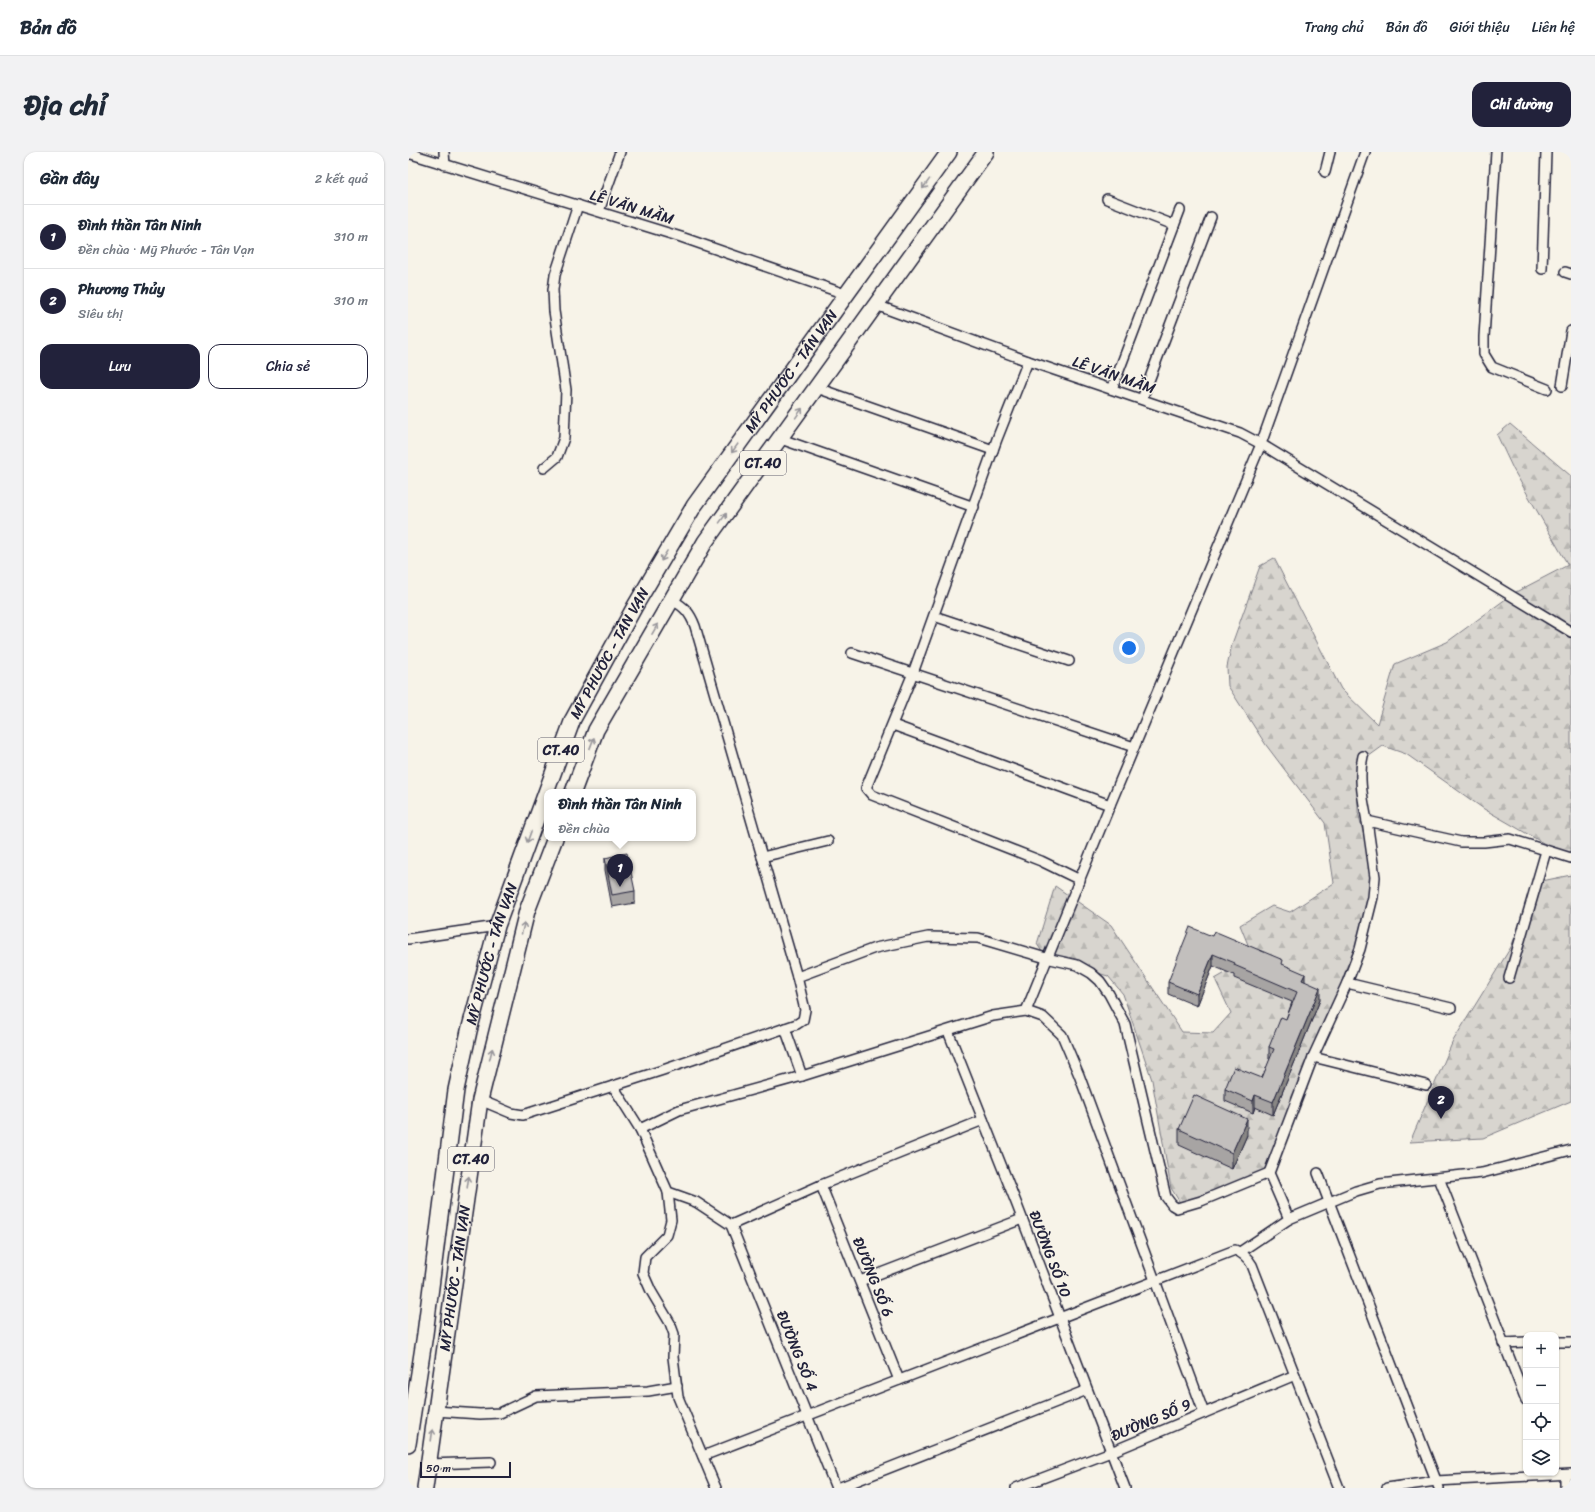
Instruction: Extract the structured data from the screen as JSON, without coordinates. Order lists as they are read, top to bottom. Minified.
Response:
{"streets":{"main road":["MỸ PHƯỚC - TÂN VẠN","CT.40"],"street":["LÊ VĂN MẦM","ĐƯỜNG SỐ 10","ĐƯỜNG SỐ 6","ĐƯỜNG SỐ 4","ĐƯỜNG SỐ 9"]},"crossings":[["LÊ VĂN MẦM","MỸ PHƯỚC - TÂN VẠN"],["ĐƯỜNG SỐ 10","ĐƯỜNG SỐ 9"]],"scale_bar":"50 m","page":{"header":"Bản đồ","nav":["Trang chủ","Bản đồ","Giới thiệu","Liên hệ"],"title":"Địa chỉ","buttons":["Chỉ đường",["Lưu","Chia sẻ"]],"heading":["Gần đây","2 kết quả"],"list":[{"mark":"1","name":"Đình thần Tân Ninh","note":"Đền chùa · Mỹ Phước - Tân Vạn","value":"310 m"},{"mark":"2","name":"Phương Thủy","note":"Siêu thị","value":"310 m"}],"popup":["Đình thần Tân Ninh","Đền chùa"],"pins":["1","2"],"map_buttons":["+","−"],"scale":"50 m"}}
